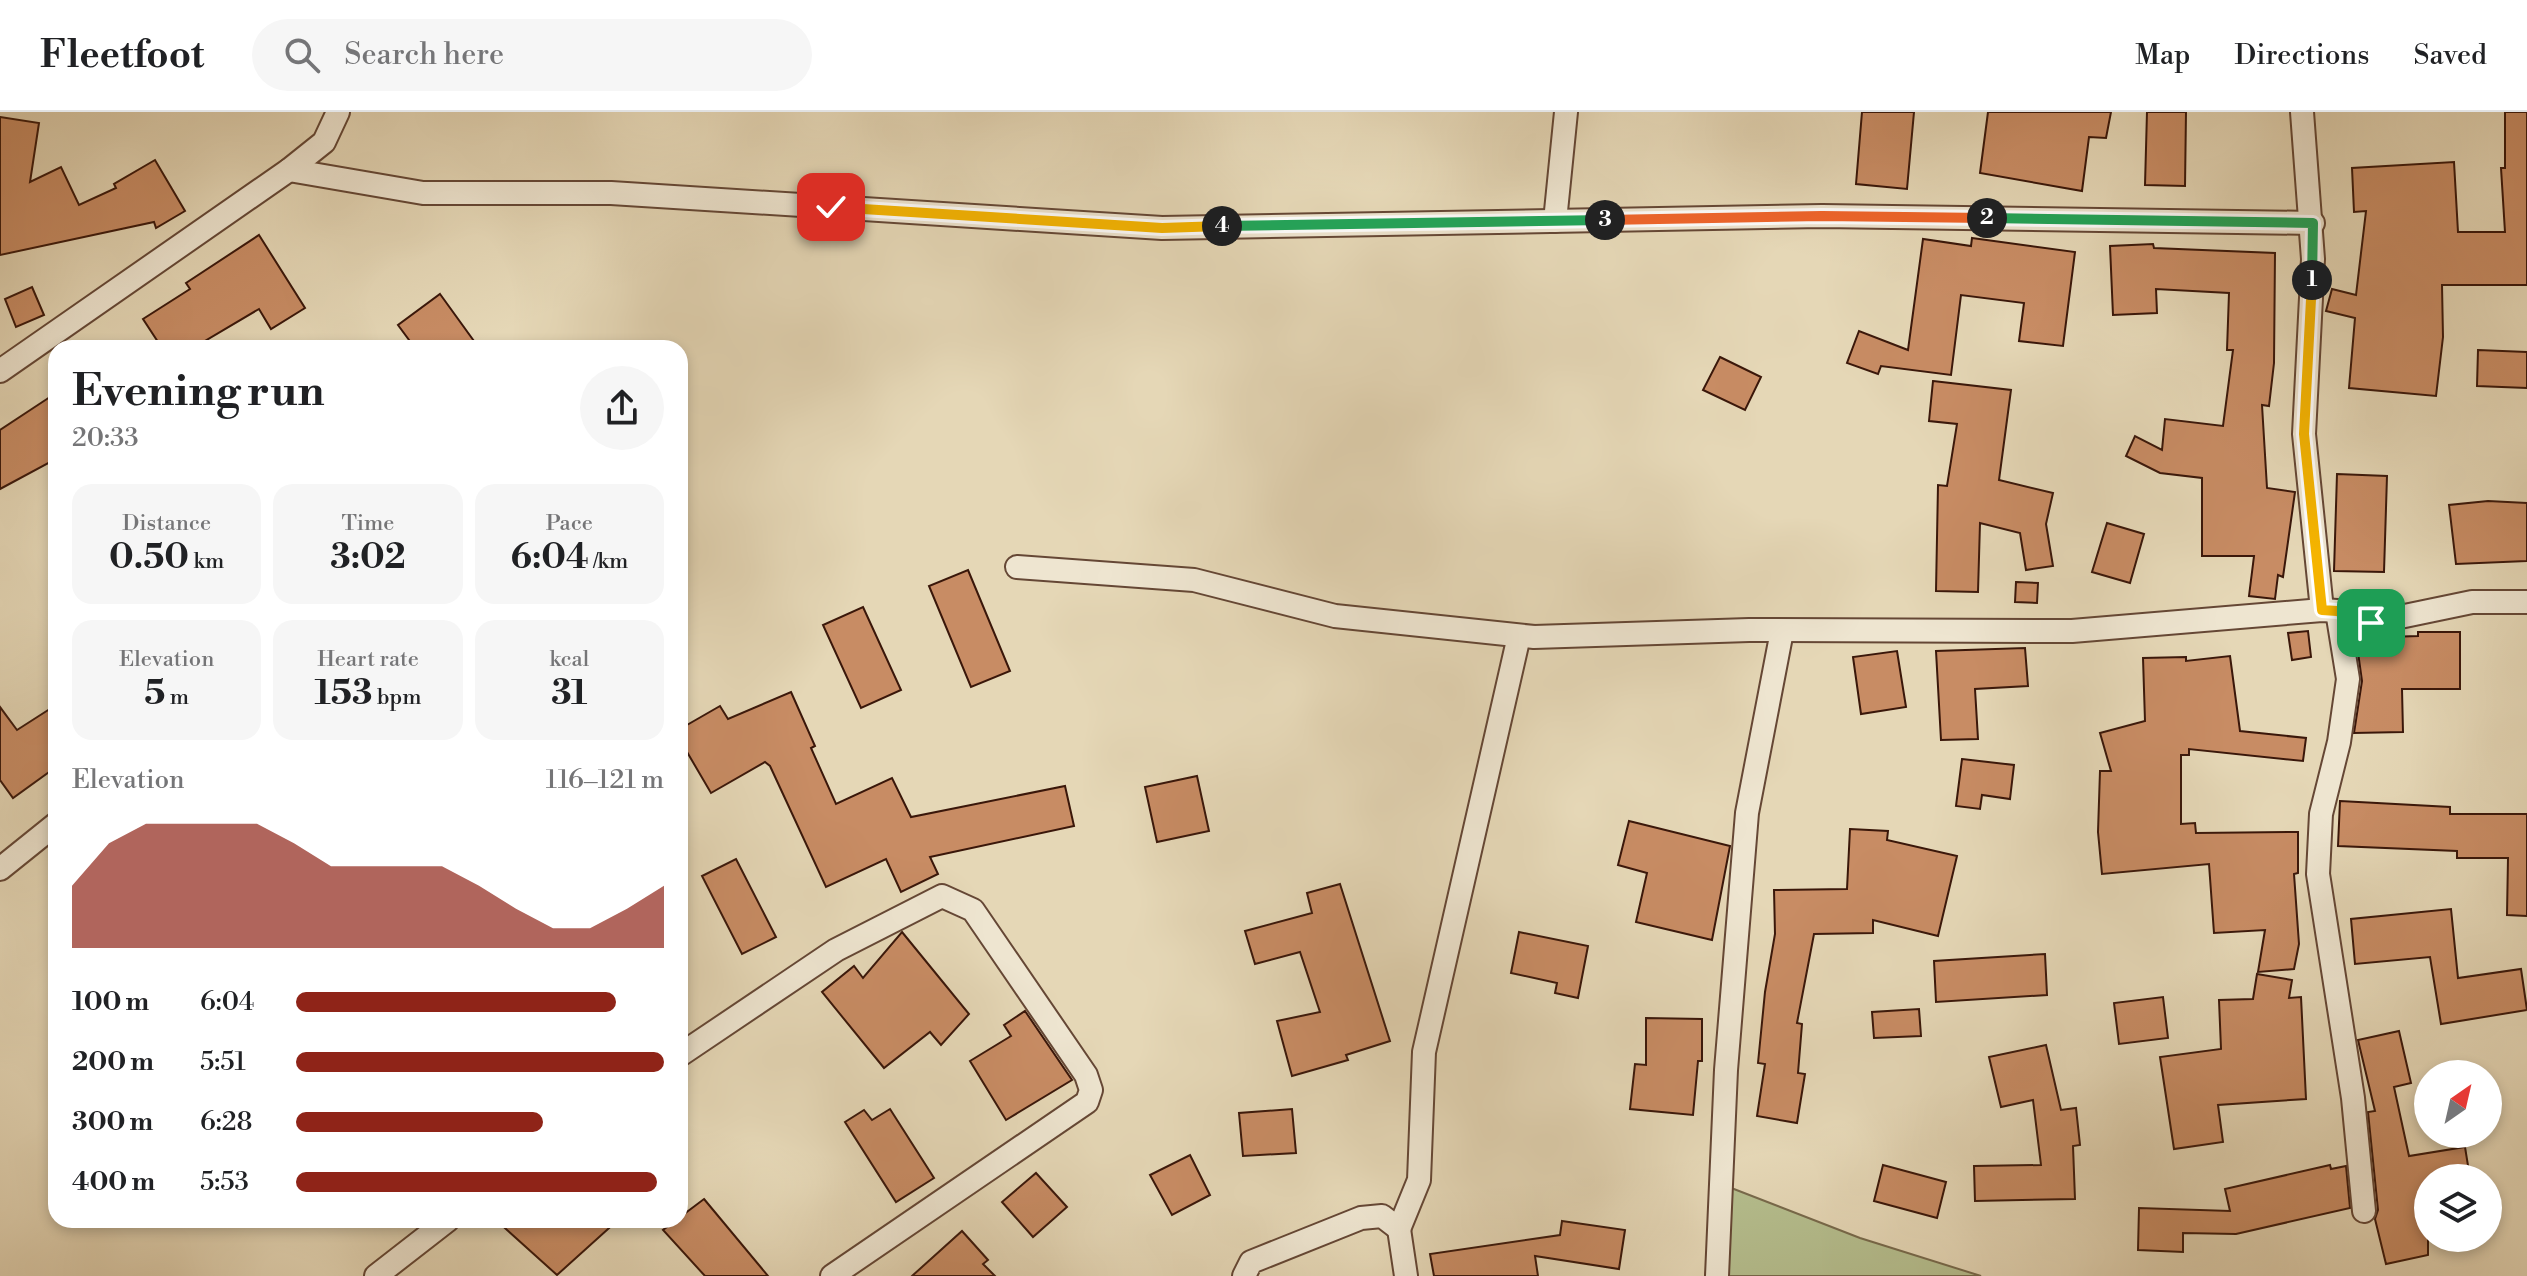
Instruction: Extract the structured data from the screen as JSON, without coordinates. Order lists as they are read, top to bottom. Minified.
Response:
{"north":"top right","page":{"header":"Fleetfoot","search":"Search here","nav":["Map","Directions","Saved"],"pins":["2","3","4","1"],"heading":["Evening run","20:33"],"stats":[["Distance","0.50 km"],["Time","3:02"],["Pace","6:04 /km"],["Elevation","5 m"],["Heart rate","153 bpm"],["kcal","31"]],"chart":["Elevation","116–121 m"],"list":[{"name":"100 m","note":"6:04"},{"name":"200 m","note":"5:51"},{"name":"300 m","note":"6:28"},{"name":"400 m","note":"5:53"}]}}
